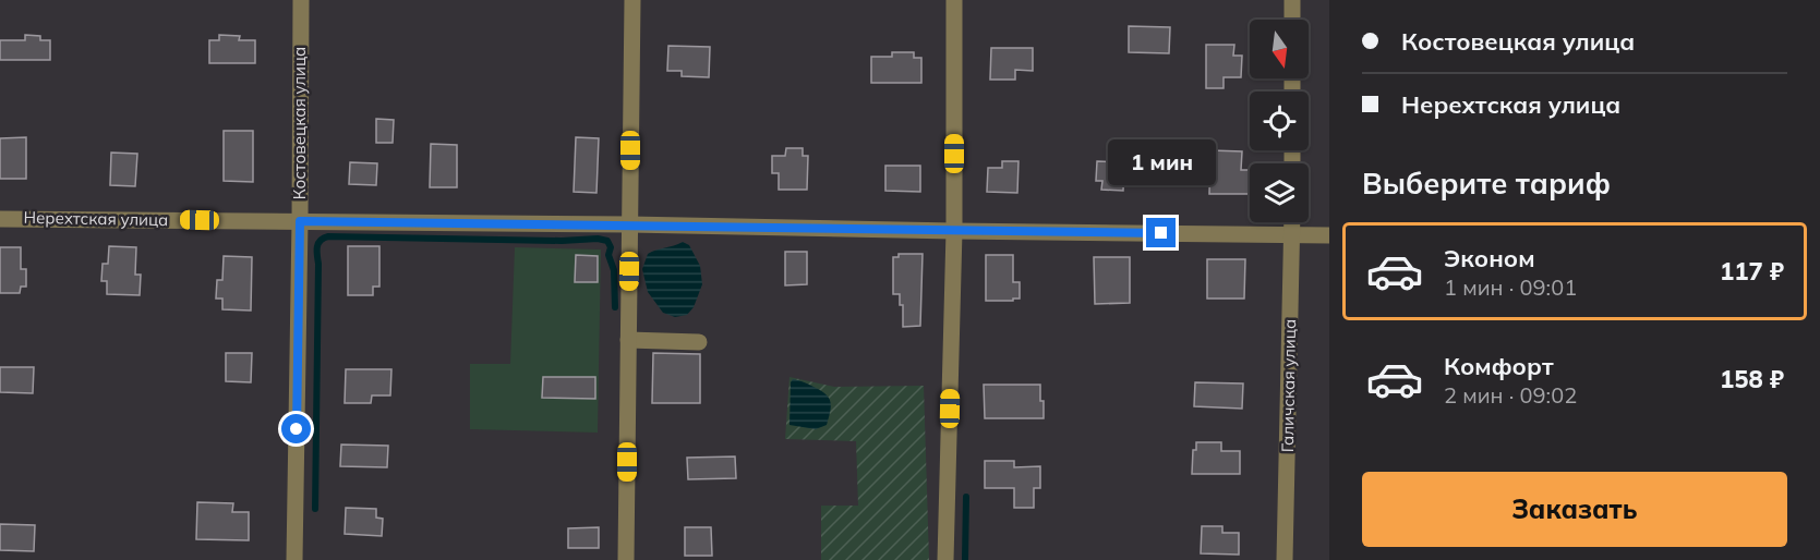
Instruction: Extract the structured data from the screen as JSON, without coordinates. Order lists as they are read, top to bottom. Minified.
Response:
{"streets":{"street":["Костовецкая улица","Нерехтская улица","Галичская улица"]},"crossings":[["Костовецкая улица","Нерехтская улица"],["Нерехтская улица","Галичская улица"]],"north":"bottom","page":{"banner":["Костовецкая улица","Нерехтская улица"],"bubble":"1 мин","heading":"Выберите тариф","list":[{"name":"Эконом","note":"1 мин · 09:01","value":"117 ₽"},{"name":"Комфорт","note":"2 мин · 09:02","value":"158 ₽"}],"buttons":"Заказать"}}
